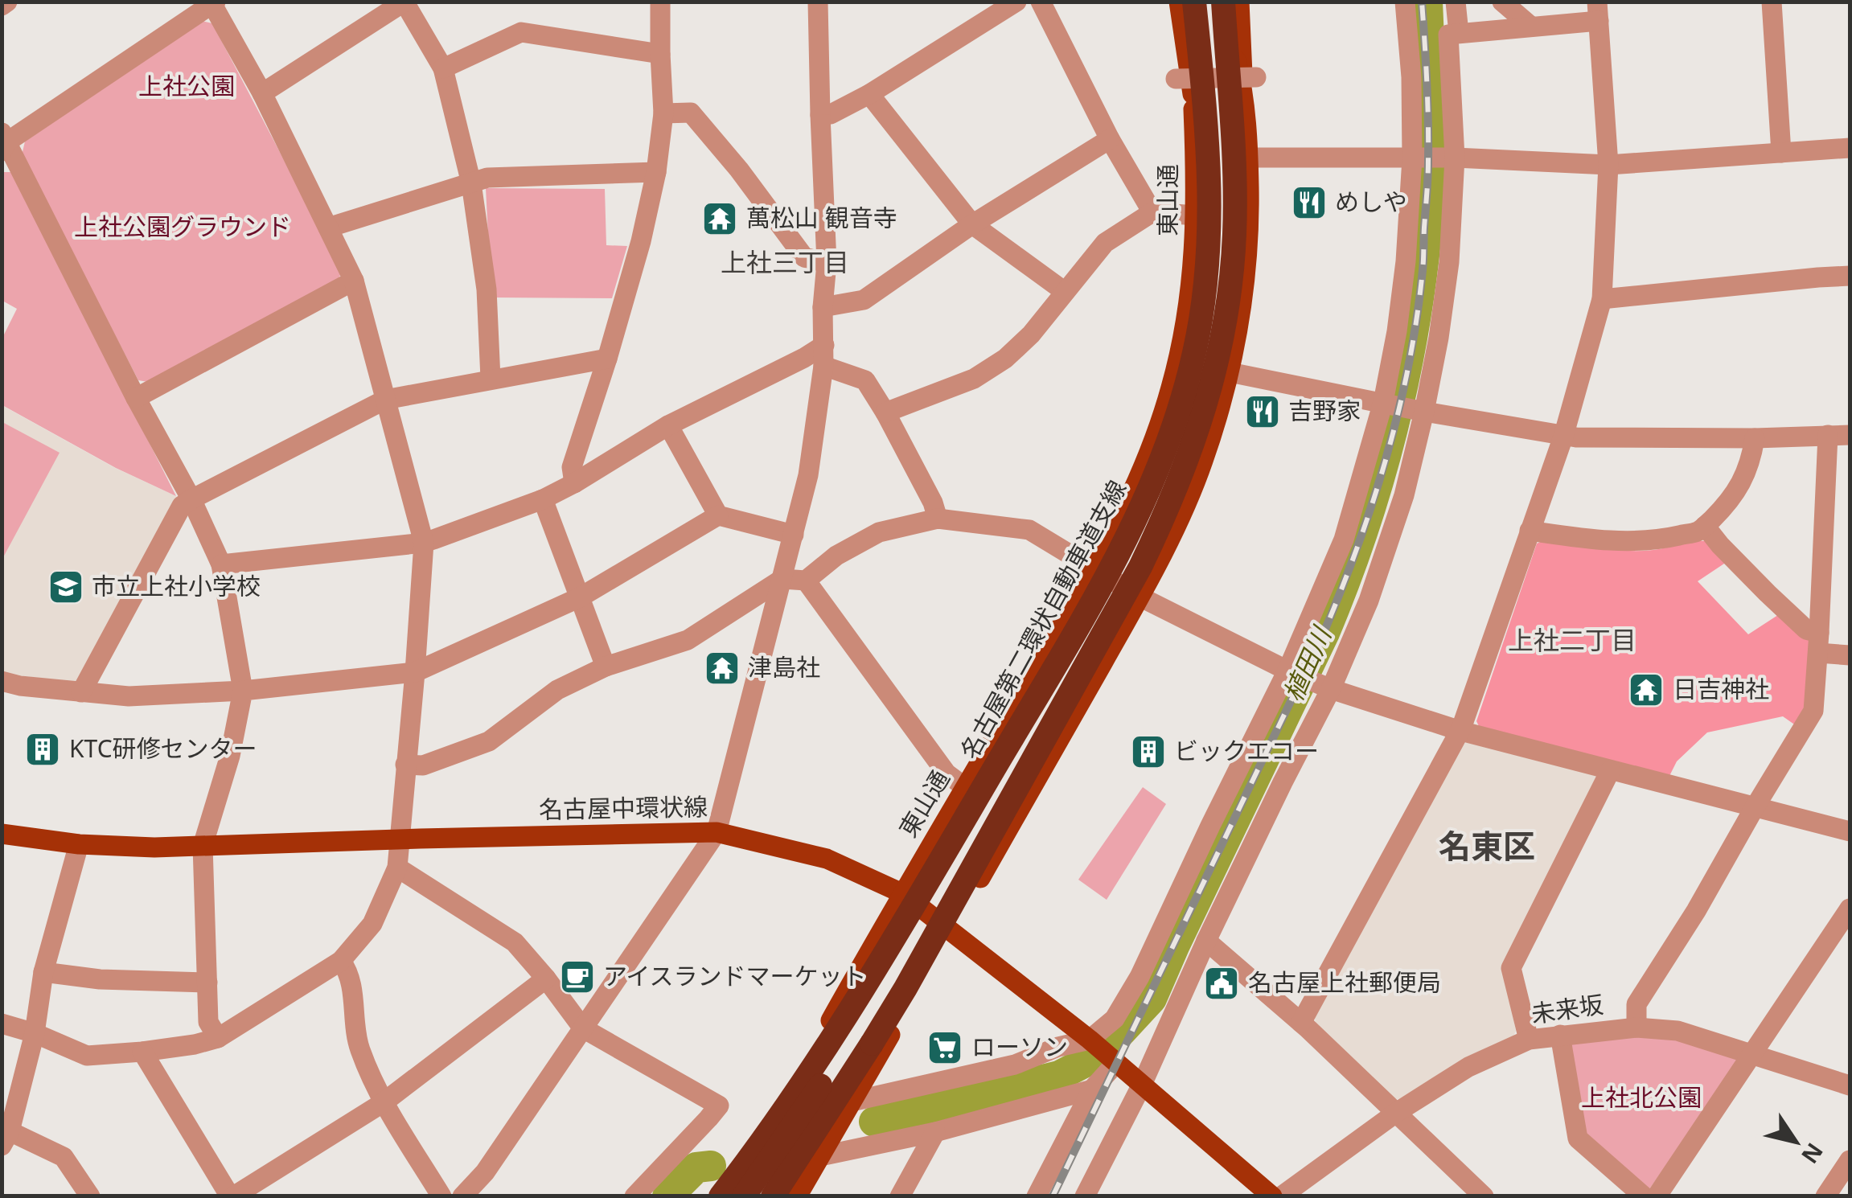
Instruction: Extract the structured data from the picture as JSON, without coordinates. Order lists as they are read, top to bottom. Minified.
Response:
{"streets":{"highway":["名古屋第二環状自動車道支線"],"main road":["東山通","名古屋中環状線"],"street":["未来坂"]},"crossings":[["東山通","名古屋第二環状自動車道支線"],["東山通","名古屋中環状線"]],"districts":["上社三丁目","上社二丁目","名東区"],"water":["植田川"],"parks":["上社公園","上社公園グラウンド","上社北公園"],"places":{"restaurant":["めしや","吉野家"],"temple":["萬松山 観音寺","津島社","日吉神社"],"school or university":["市立上社小学校"],"building":["KTC研修センター","ビックエコー"],"cafe":["アイスランドマーケット"],"public building":["名古屋上社郵便局"],"supermarket":["ローソン"]},"north":"bottom right"}
